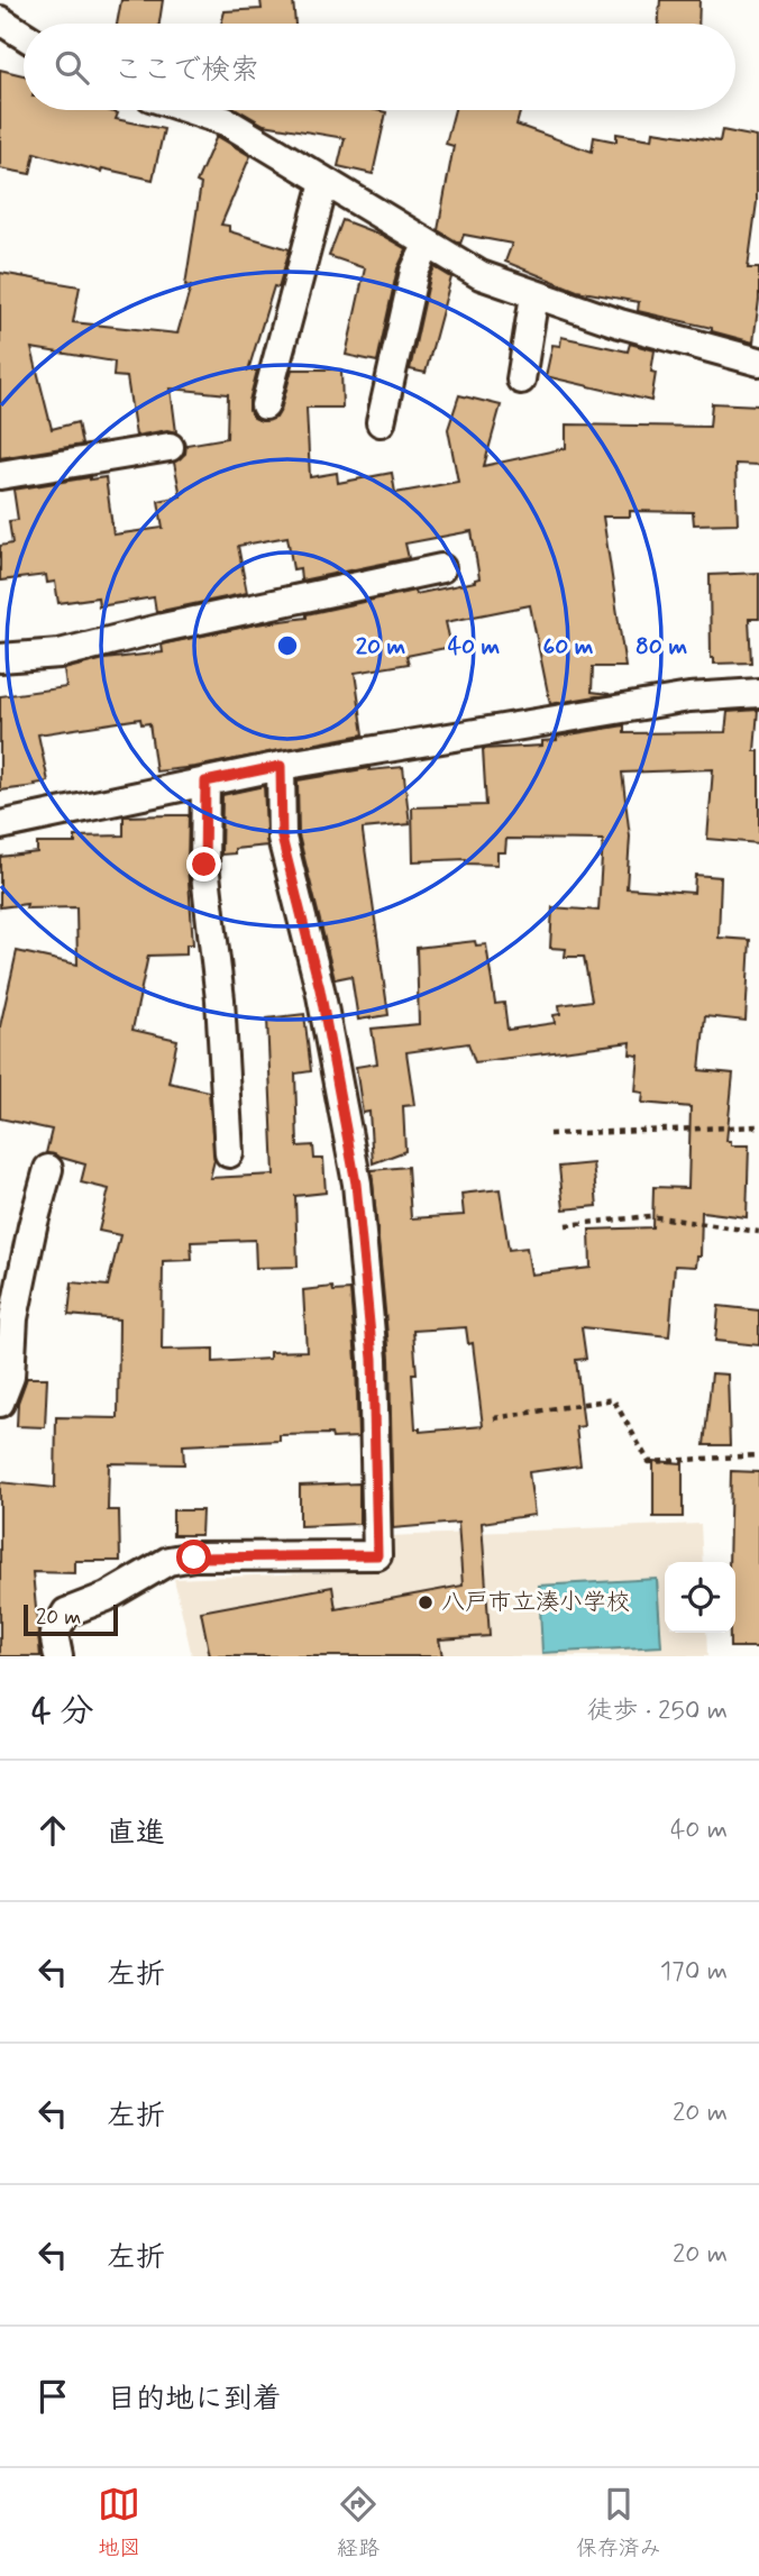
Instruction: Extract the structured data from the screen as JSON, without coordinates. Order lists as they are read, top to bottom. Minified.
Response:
{"places":["八戸市立湊小学校"],"scale_bar":"20 m","page":{"search":"ここで検索","scale":"20 m","heading":["4 分","徒歩 · 250 m"],"list":[["直進","40 m"],["左折","170 m"],["左折","20 m"],["左折","20 m"],"目的地に到着"],"nav":["地図","経路","保存済み"]},"rings":["20 m","40 m","60 m","80 m"]}
